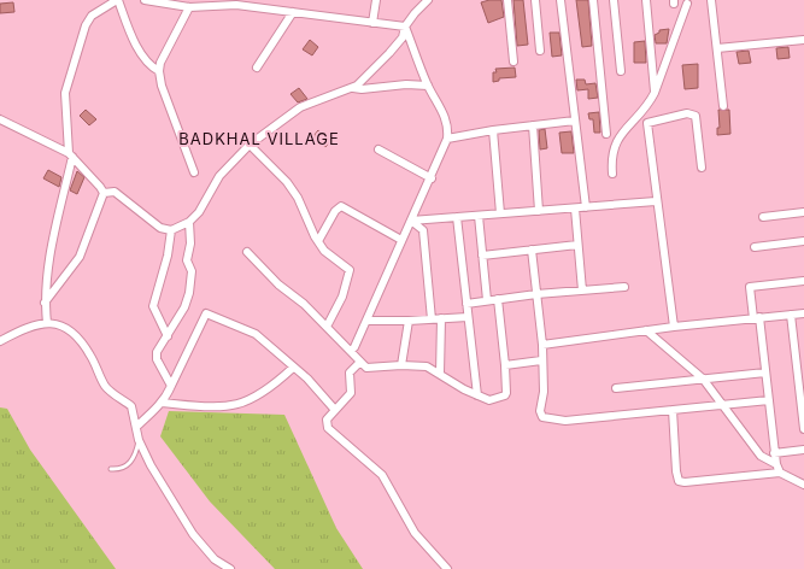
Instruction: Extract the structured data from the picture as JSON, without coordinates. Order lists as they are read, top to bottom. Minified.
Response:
{"districts":["BADKHAL VILLAGE"]}
